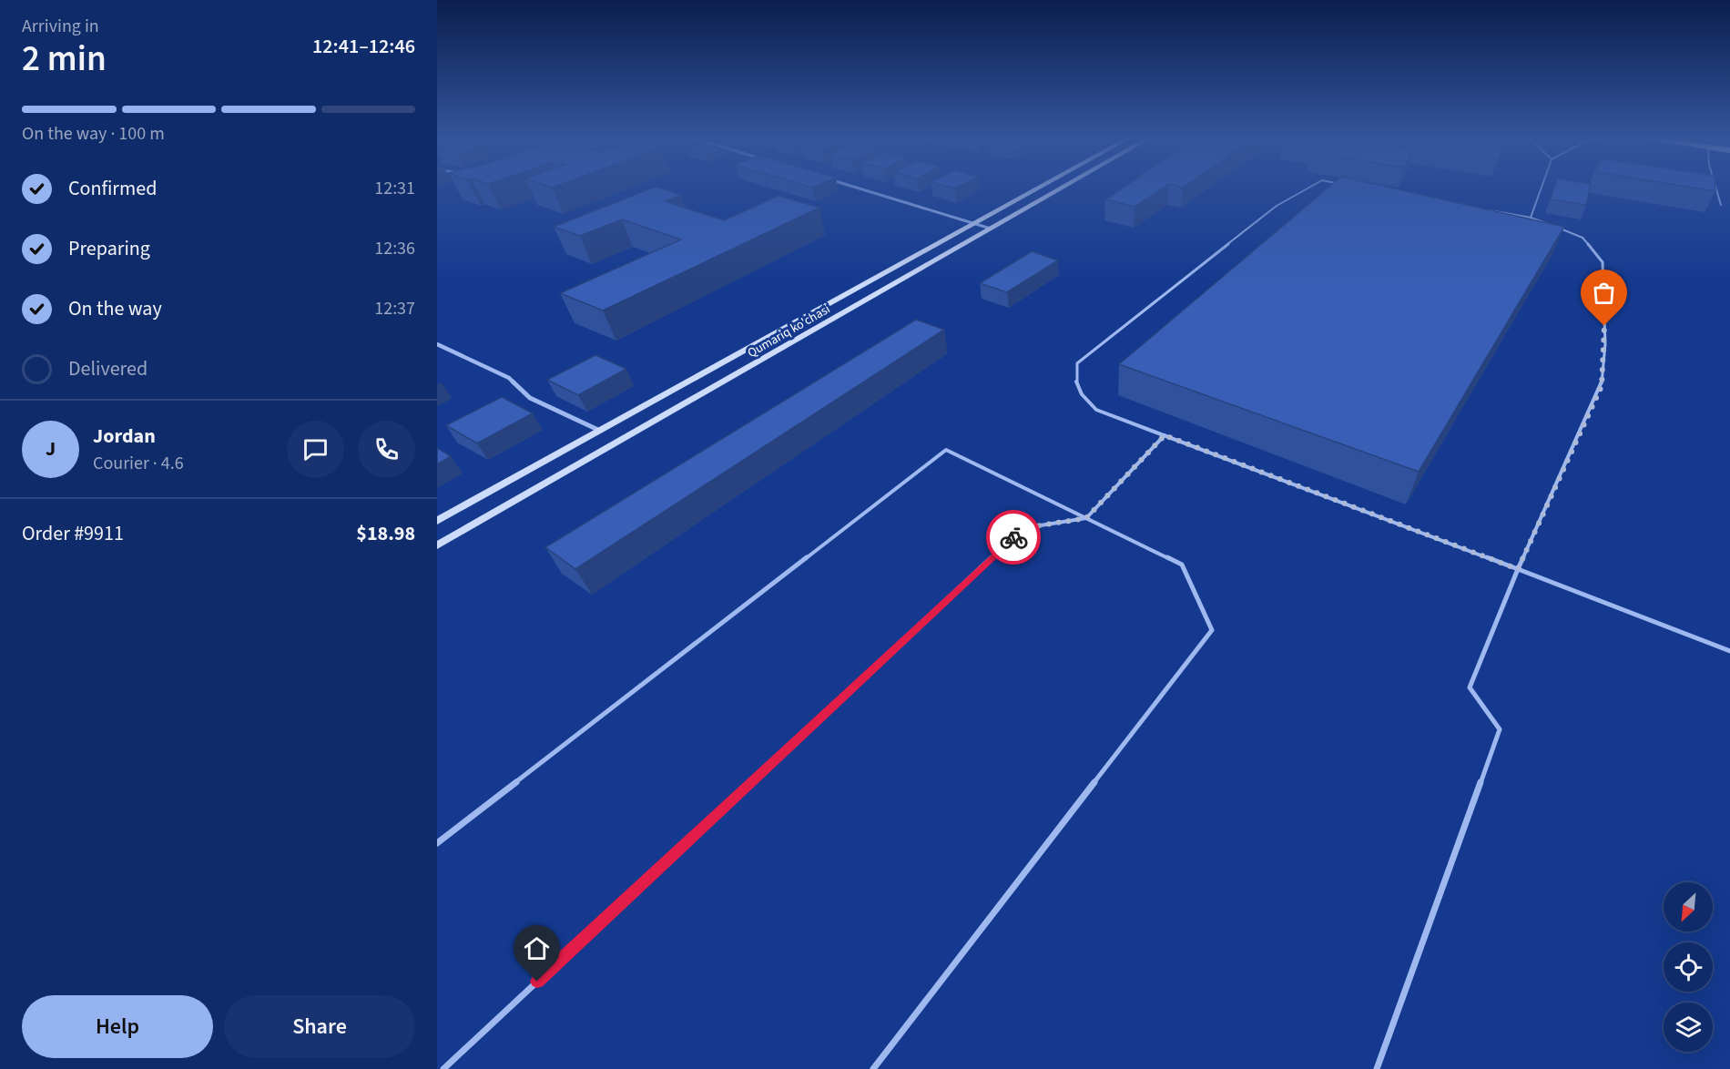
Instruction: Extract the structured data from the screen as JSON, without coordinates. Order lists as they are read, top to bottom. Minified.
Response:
{"streets":{"main road":["Qumariq ko'chasi"]},"north":"bottom left","page":{"heading":["2 min","Arriving in","12:41–12:46"],"panel":["Jordan","Courier · 4.6","Order #9911","$18.98"],"bar":"On the way · 100 m","list":[["Confirmed","12:31"],["Preparing","12:36"],["On the way","12:37"],"Delivered"],"round":"J","buttons":["Help","Share"]}}
